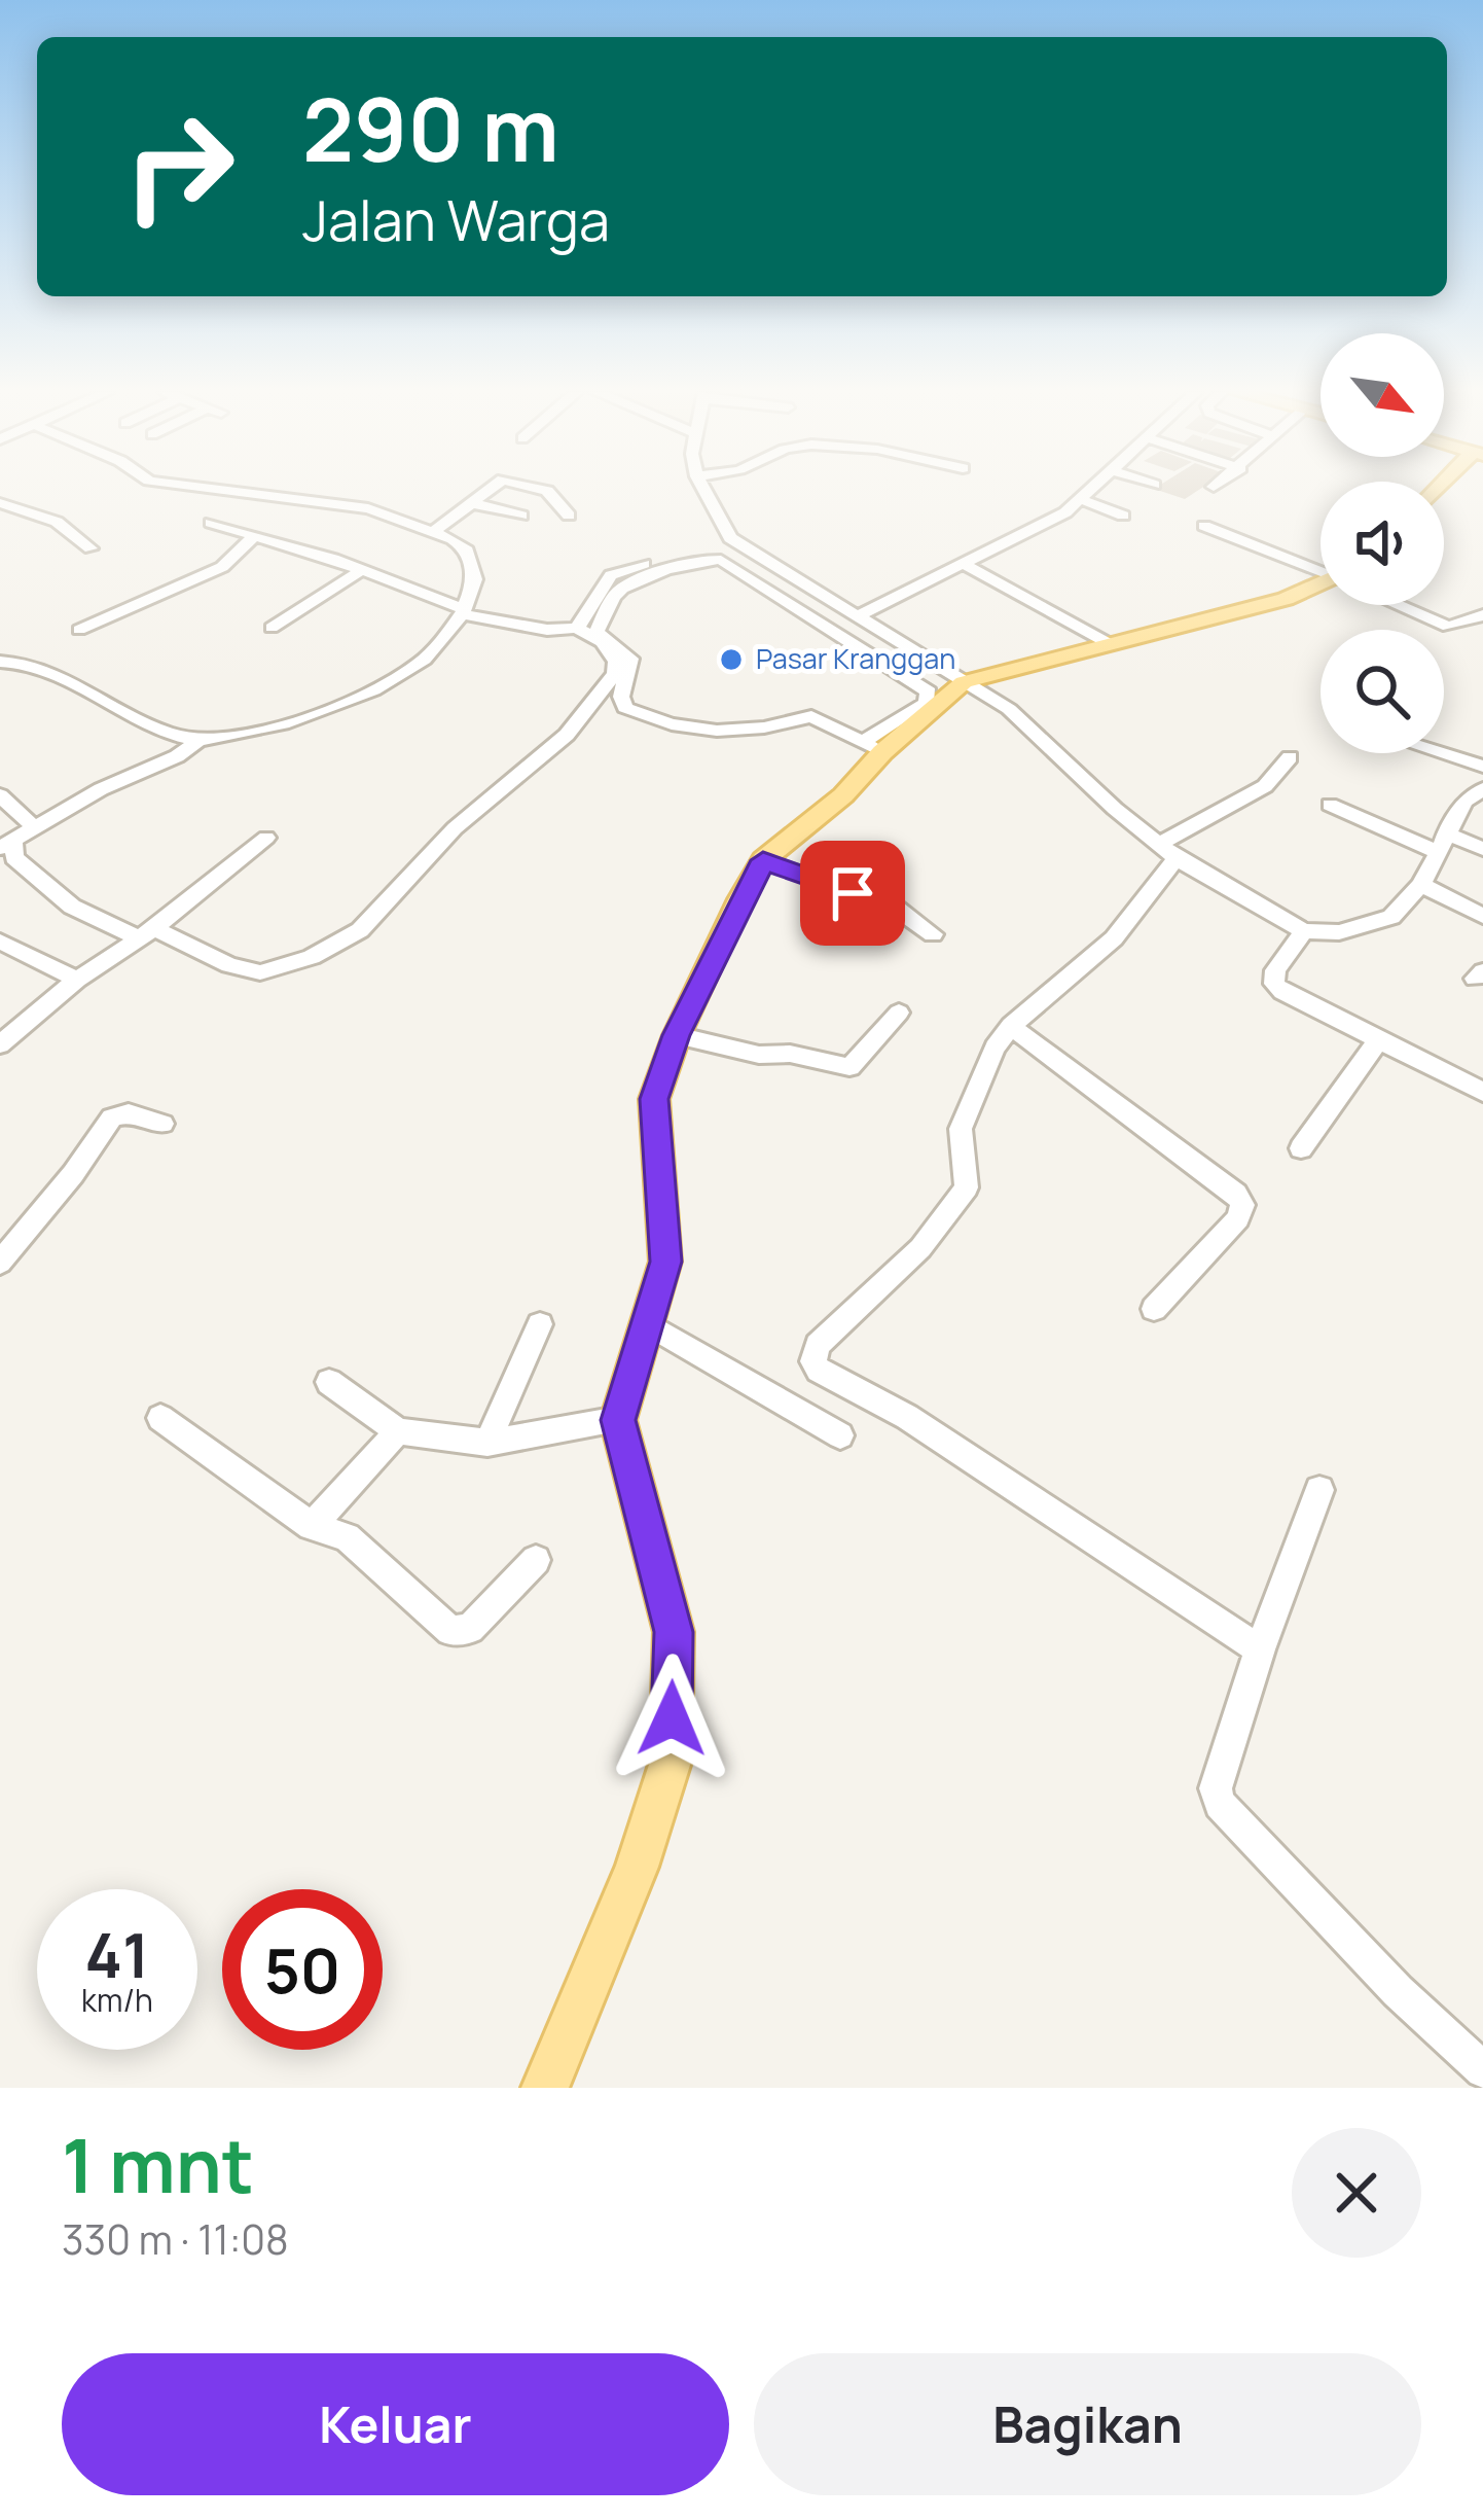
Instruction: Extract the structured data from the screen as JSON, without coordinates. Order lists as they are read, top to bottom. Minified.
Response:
{"places":["Pasar Kranggan"],"north":"bottom right","page":{"turn":["290 m","Jalan Warga"],"speed":"41 km/h","limit":"50","heading":["1 mnt","330 m · 11:08"],"buttons":["Keluar","Bagikan"]}}
